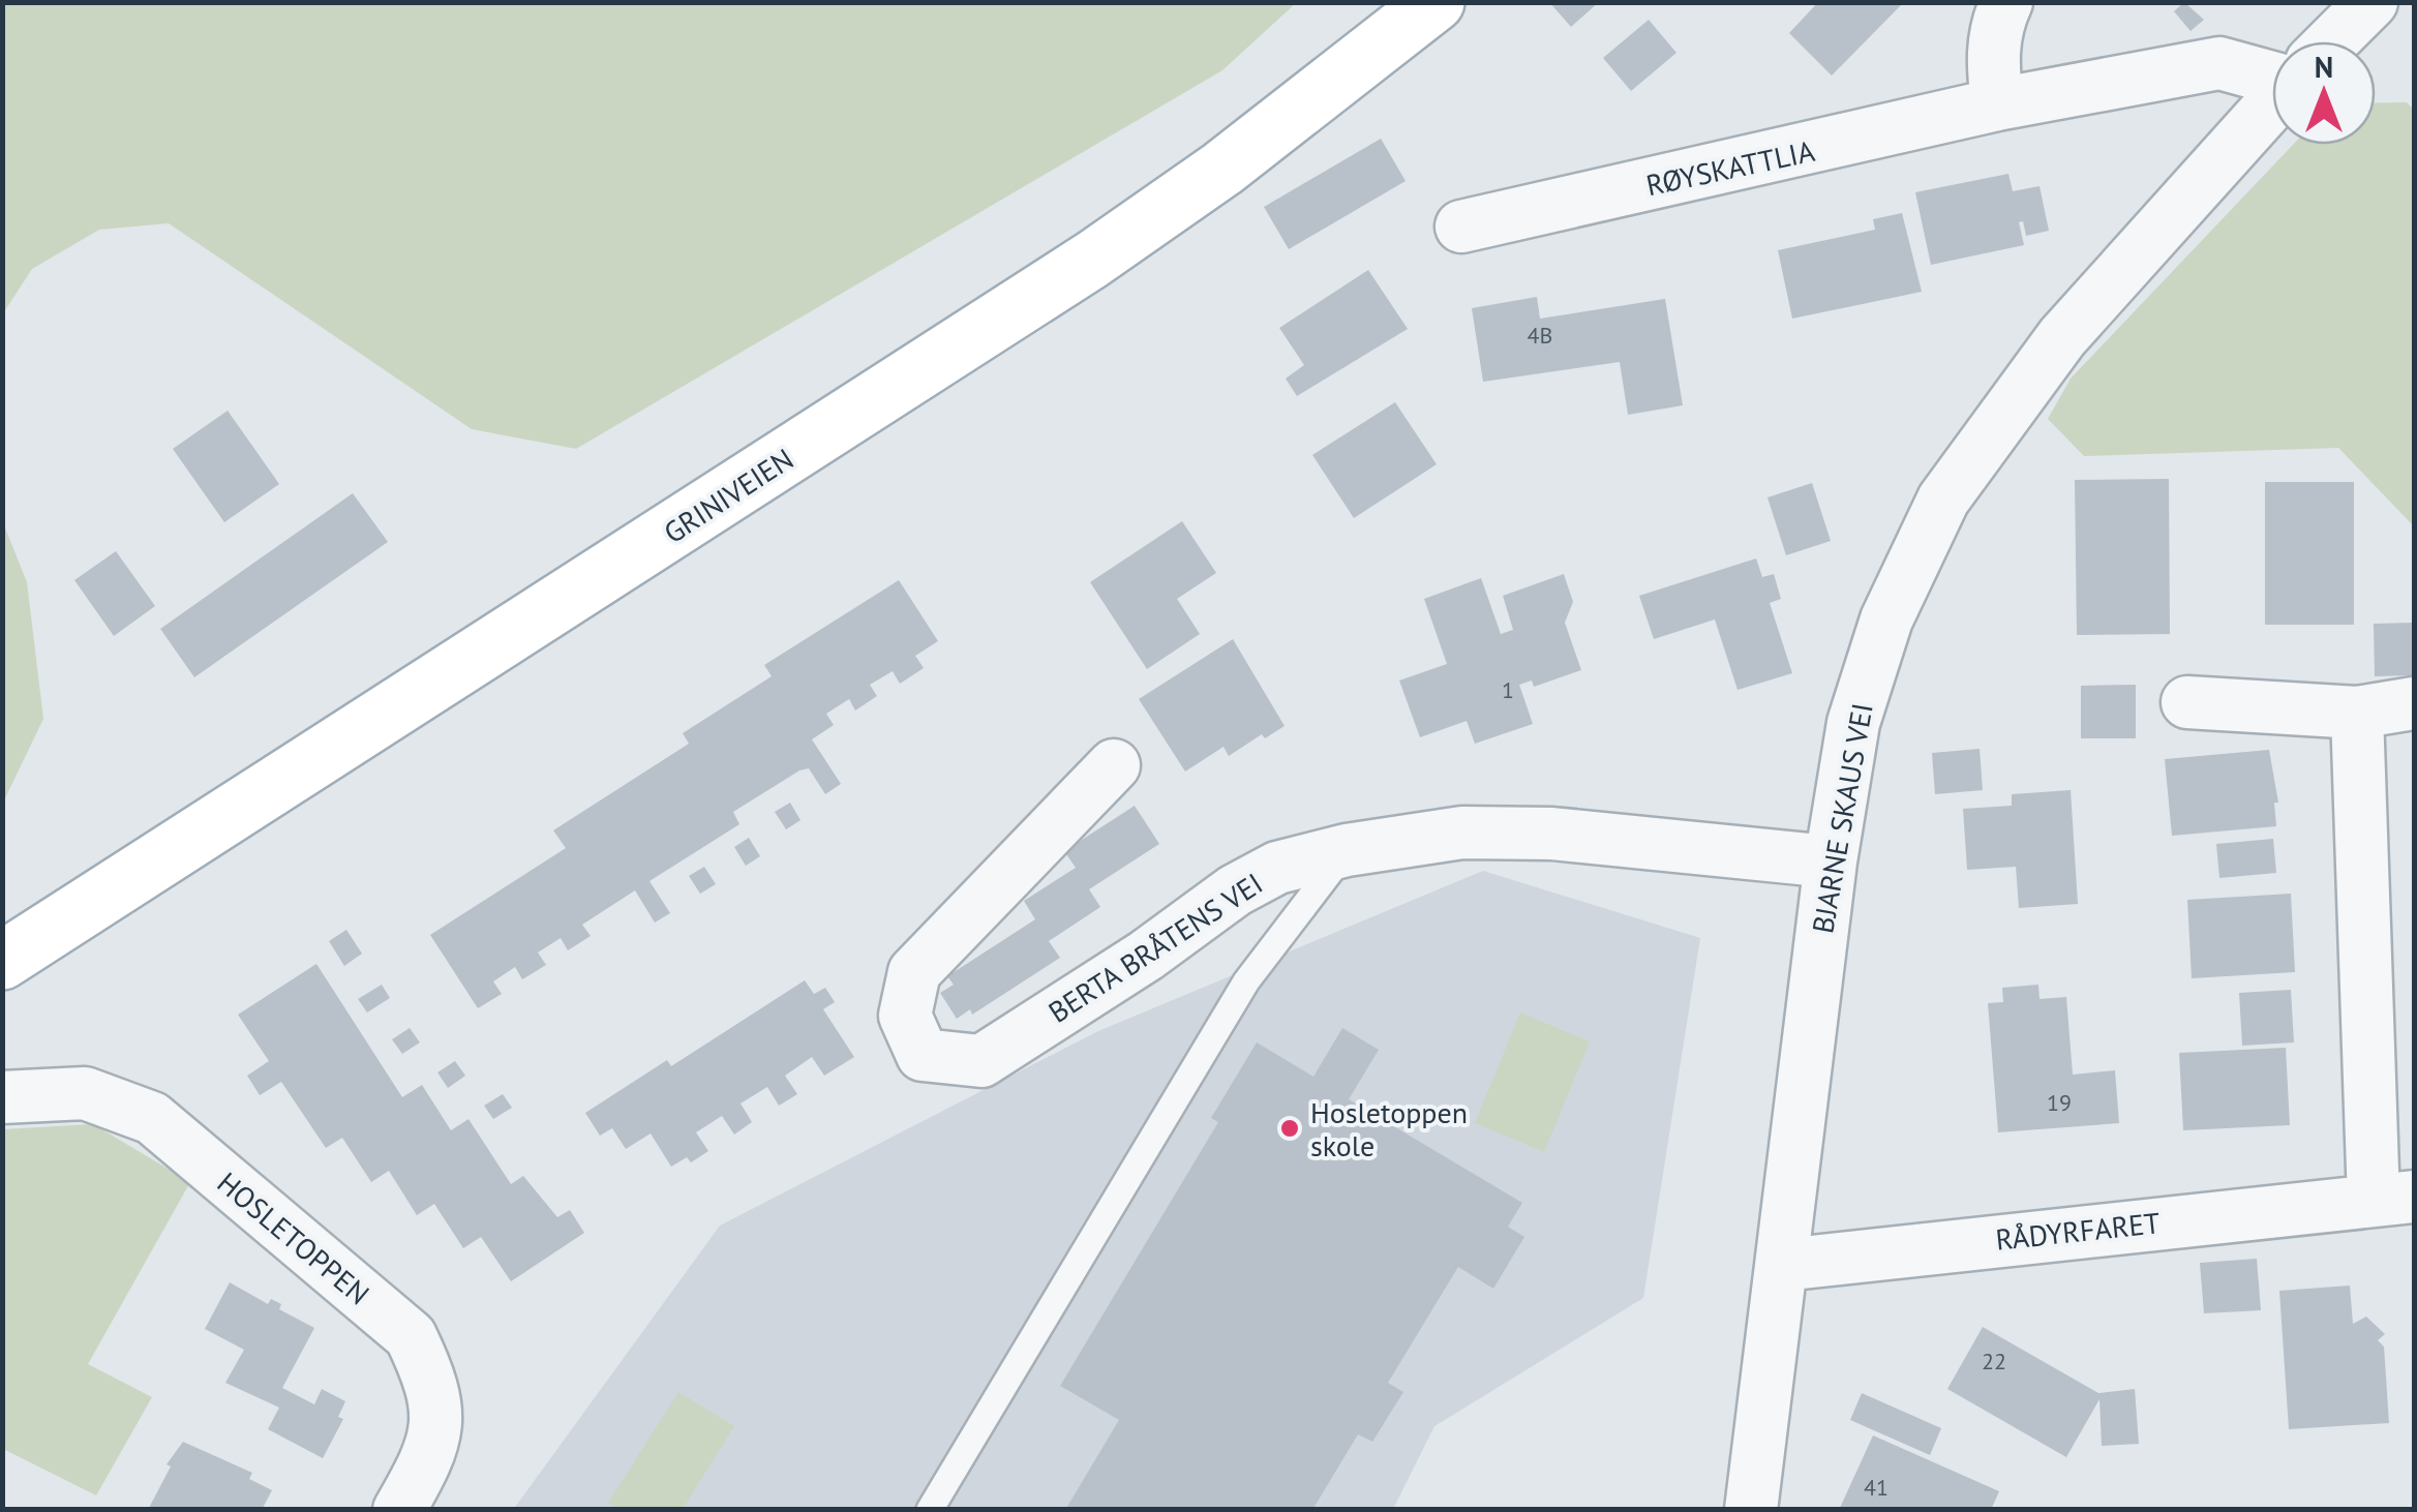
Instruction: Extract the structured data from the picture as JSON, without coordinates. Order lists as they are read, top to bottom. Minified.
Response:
{"streets":{"main road":["GRINIVEIEN"],"street":["RØYSKATTLIA","BJARNE SKAUS VEI","BERTA BRÅTENS VEI","RÅDYRFARET","HOSLETOPPEN"]},"crossings":[["BJARNE SKAUS VEI","BERTA BRÅTENS VEI"],["BJARNE SKAUS VEI","RÅDYRFARET"]],"places":["Hosletoppen skole"],"house_numbers":["4B","1","19","22","41"],"north":"top"}
